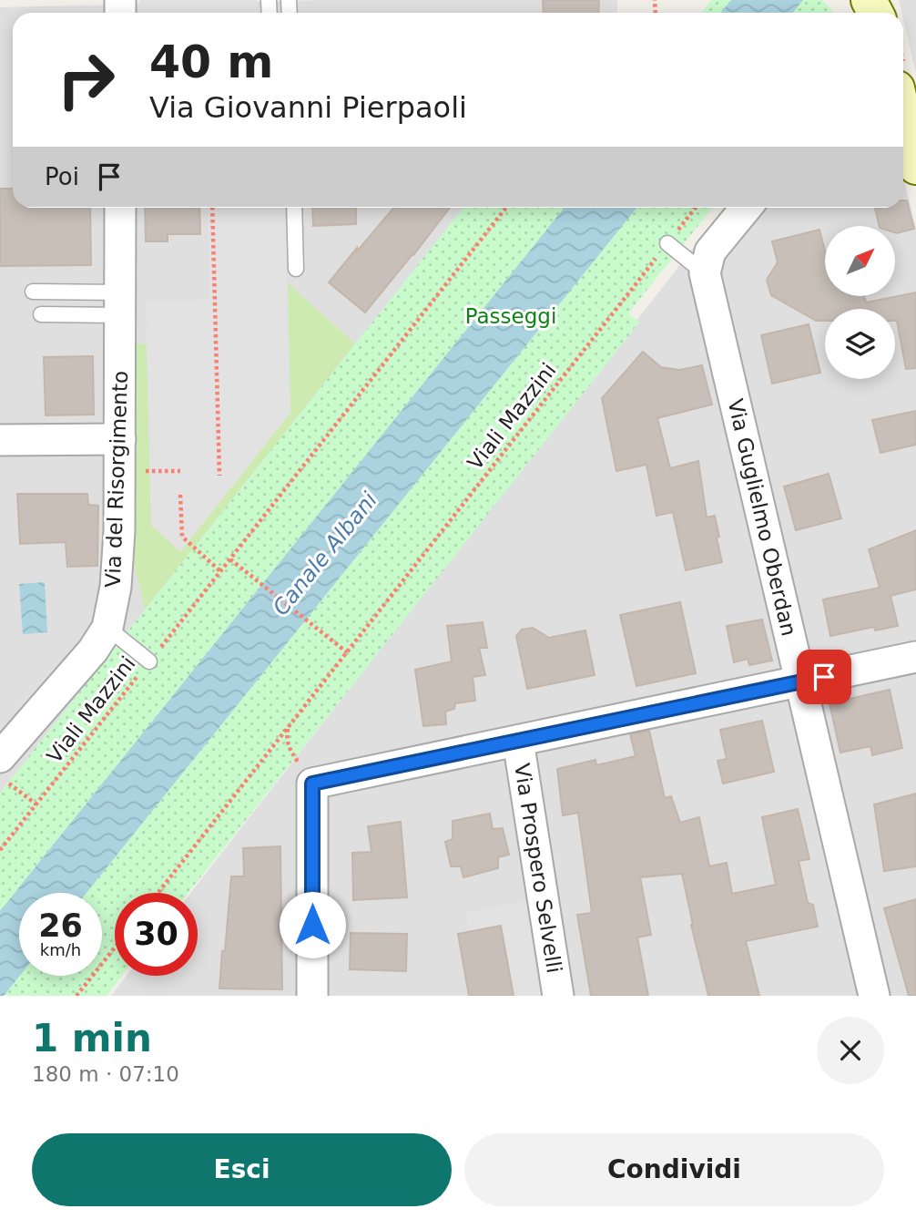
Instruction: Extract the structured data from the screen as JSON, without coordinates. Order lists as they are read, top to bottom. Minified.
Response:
{"streets":{"street":["Via del Risorgimento","Via Guglielmo Oberdan","Via Prospero Selvelli"],"path":["Viali Mazzini"]},"water":["Canale Albani"],"parks":["Passeggi"],"north":"top right","page":{"turn":["40 m","Via Giovanni Pierpaoli"],"then":"Poi","speed":"26 km/h","limit":"30","heading":["1 min","180 m · 07:10"],"buttons":["Esci","Condividi"]}}
